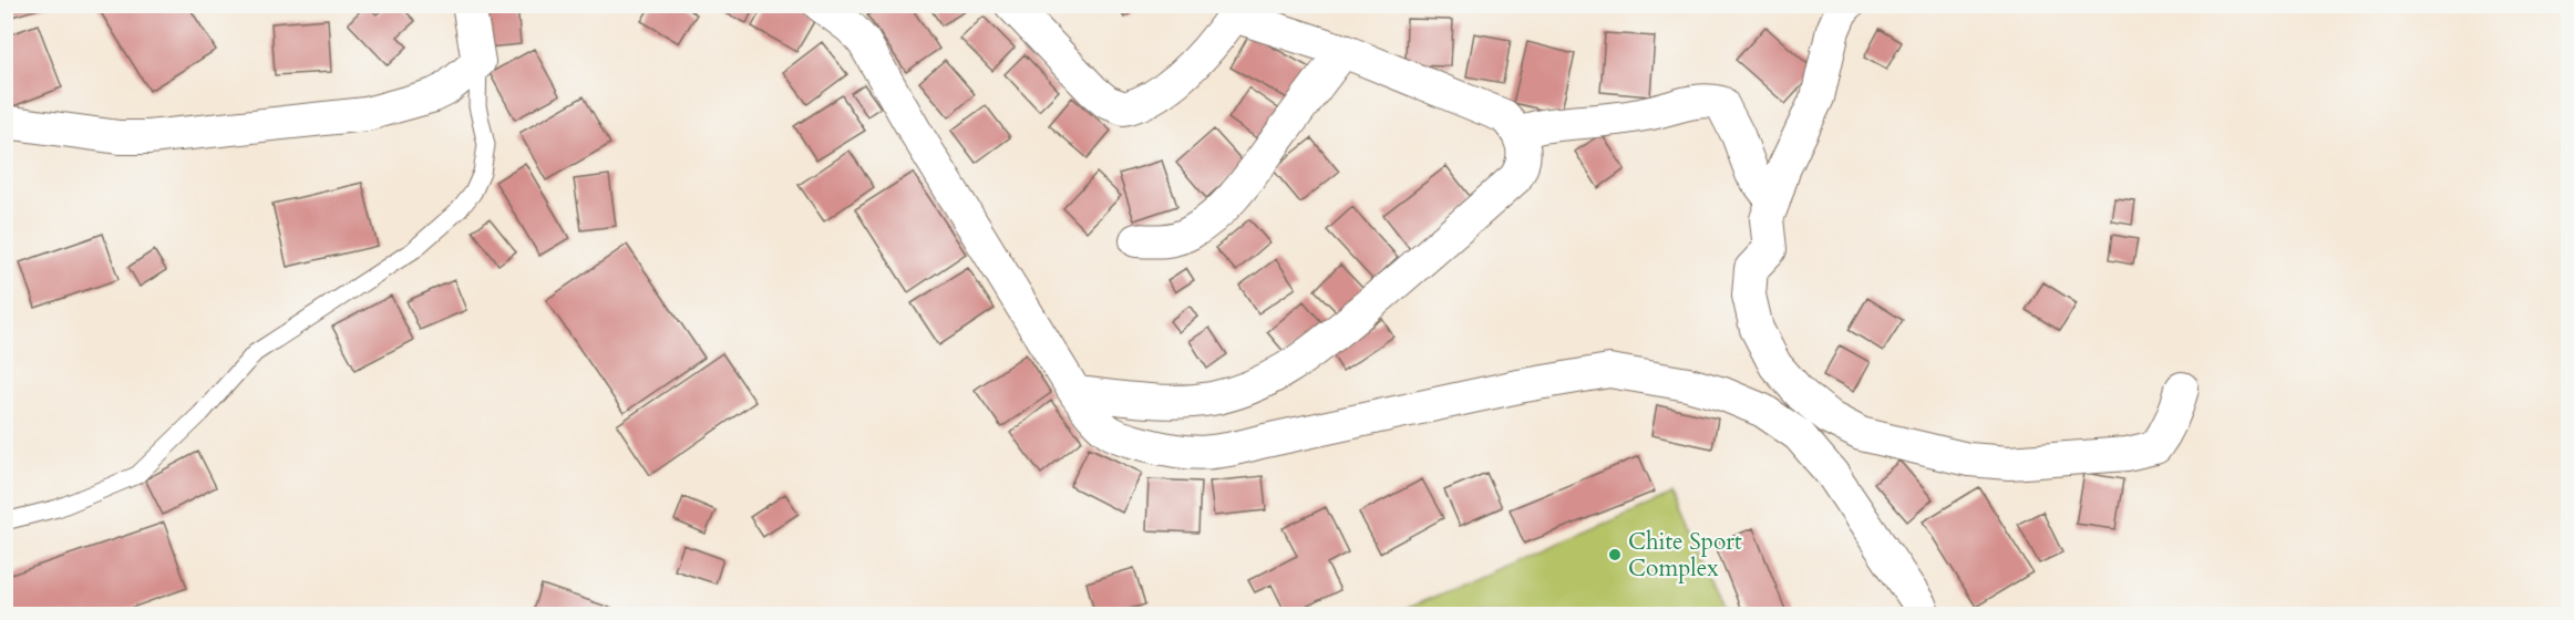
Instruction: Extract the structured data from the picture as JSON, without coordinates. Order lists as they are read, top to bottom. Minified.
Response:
{"places":["Chite Sport Complex"]}
